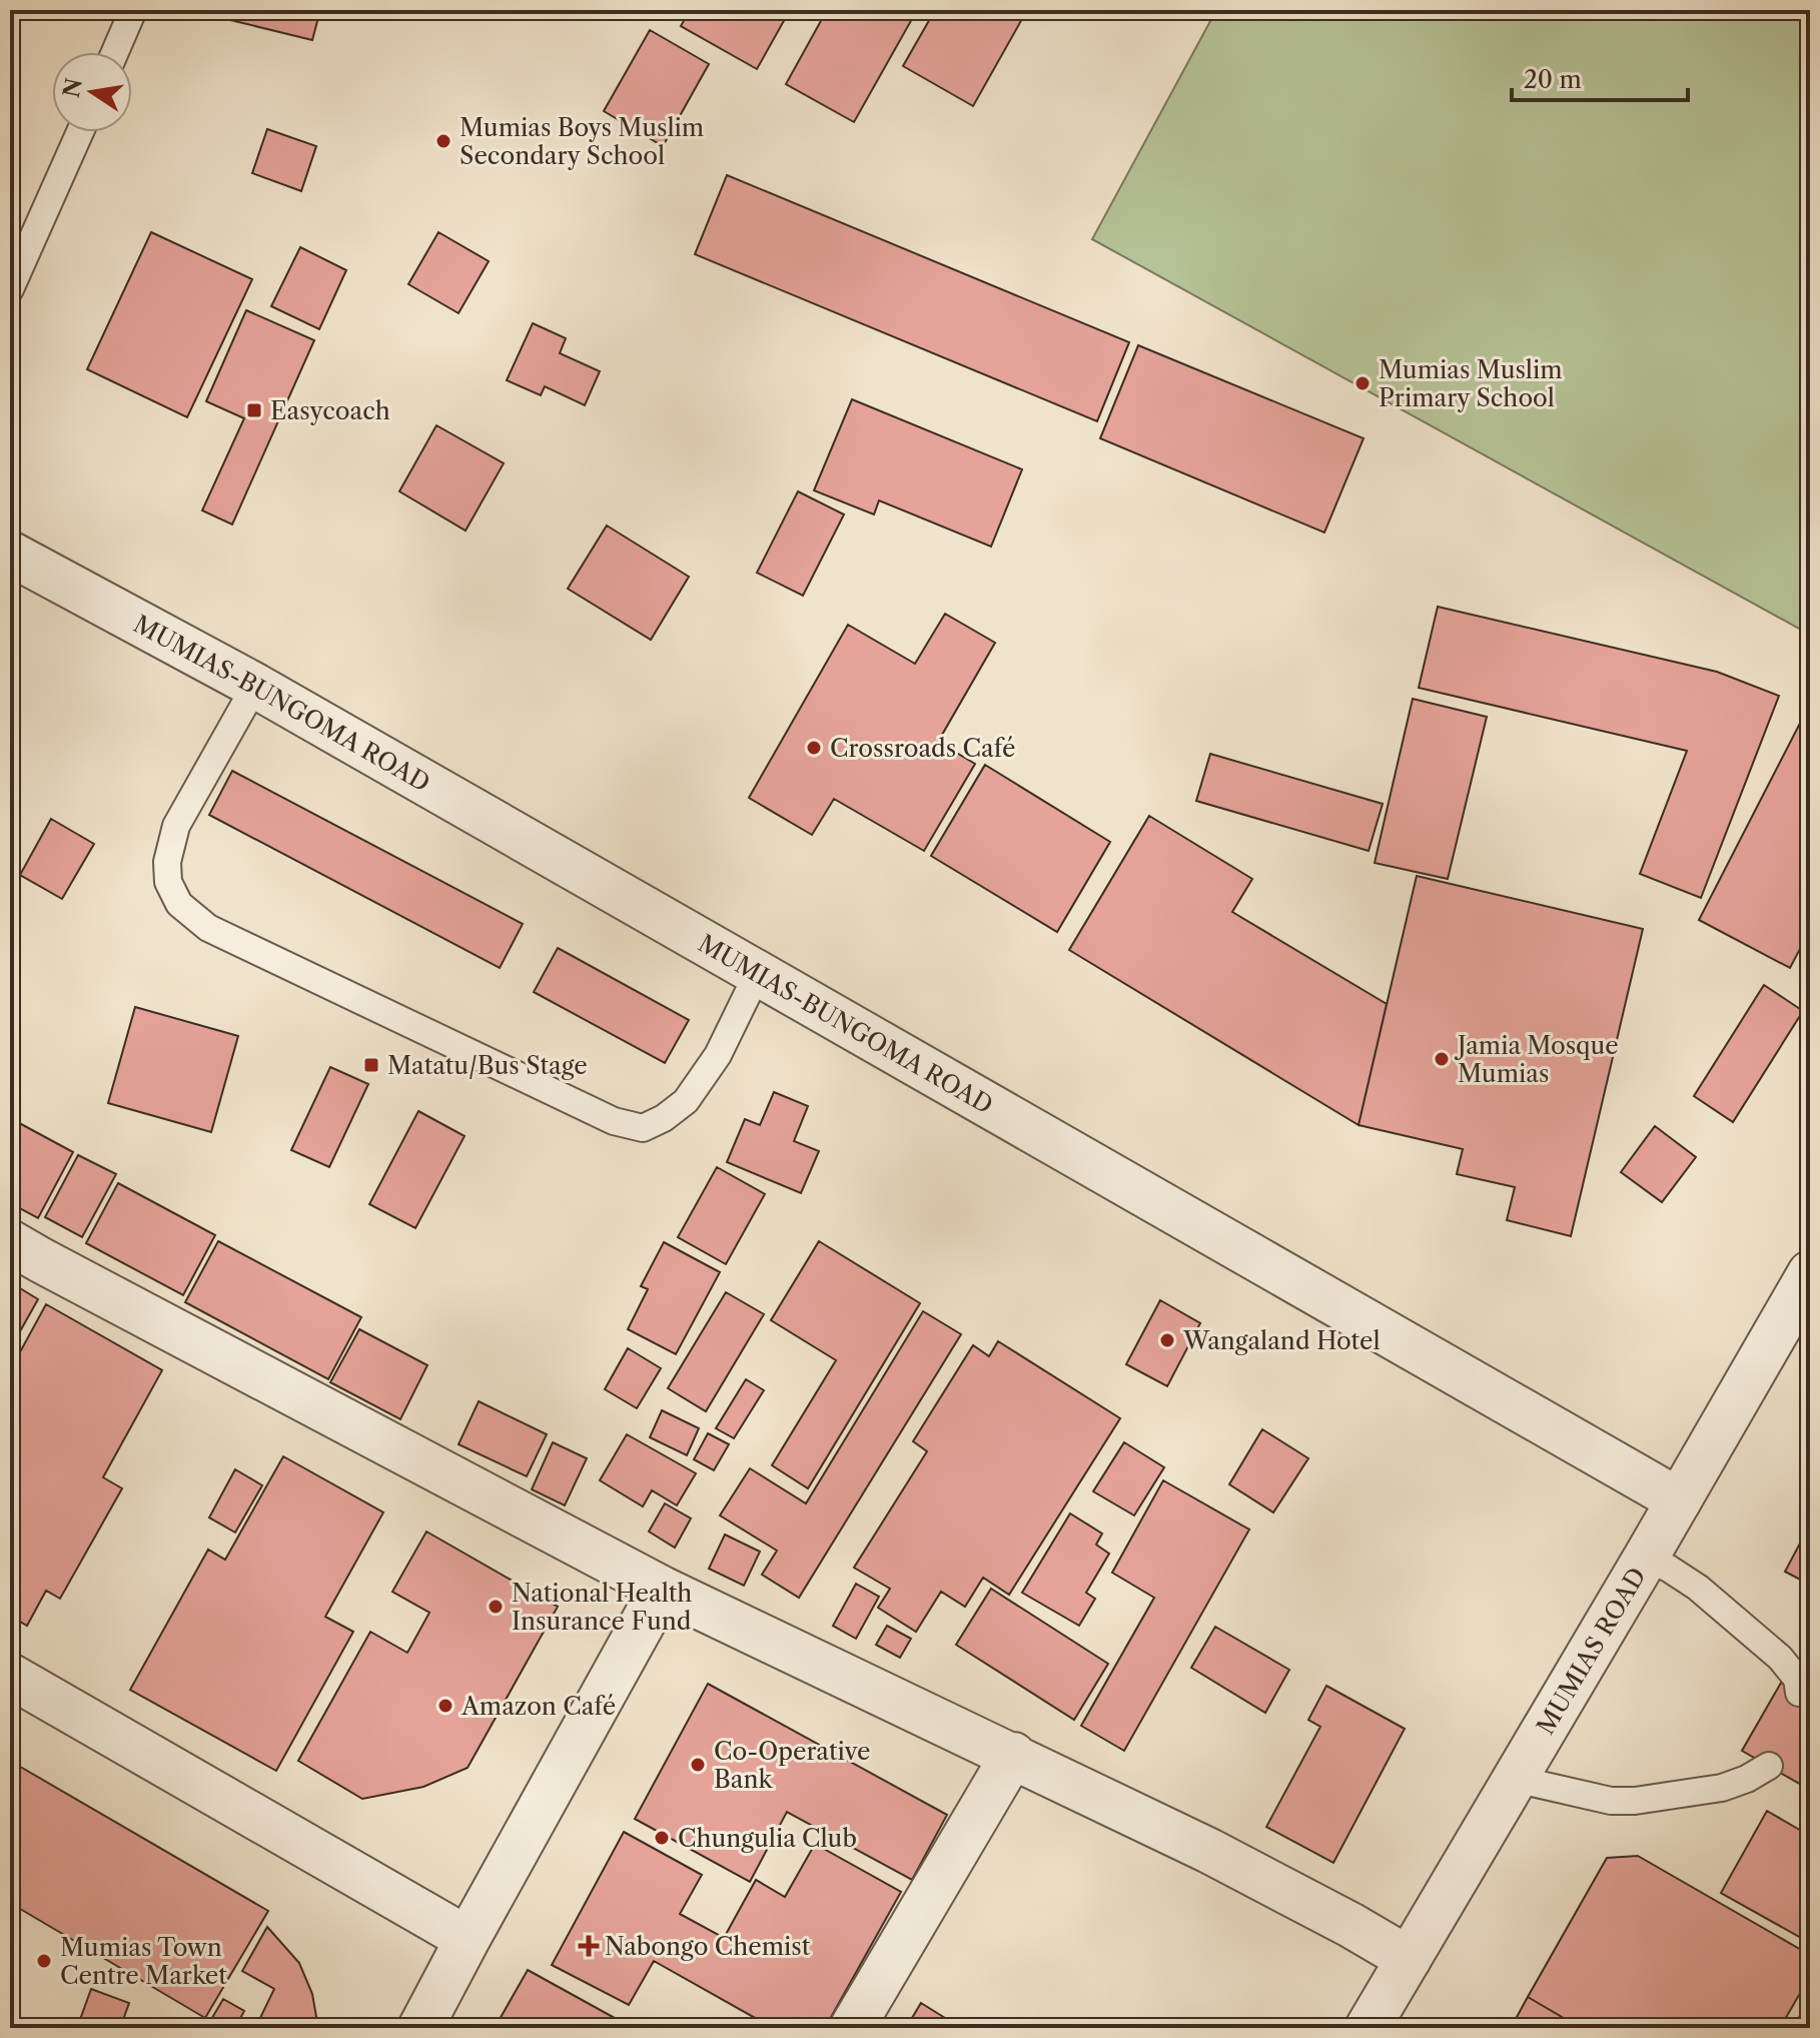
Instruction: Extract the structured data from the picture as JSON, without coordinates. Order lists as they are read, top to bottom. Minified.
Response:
{"streets":{"street":["MUMIAS-BUNGOMA ROAD","MUMIAS ROAD"]},"crossings":[["MUMIAS-BUNGOMA ROAD","MUMIAS ROAD"]],"places":{"other":["Mumias Boys Muslim Secondary School","Mumias Muslim Primary School","Crossroads Café","Jamia Mosque Mumias","Wangaland Hotel","National Health Insurance Fund","Amazon Café","Co-Operative Bank","Chungulia Club","Mumias Town Centre Market"],"transit":["Easycoach","Matatu/Bus Stage"],"health":["Nabongo Chemist"]},"scale_bar":"20 m","north":"left"}
